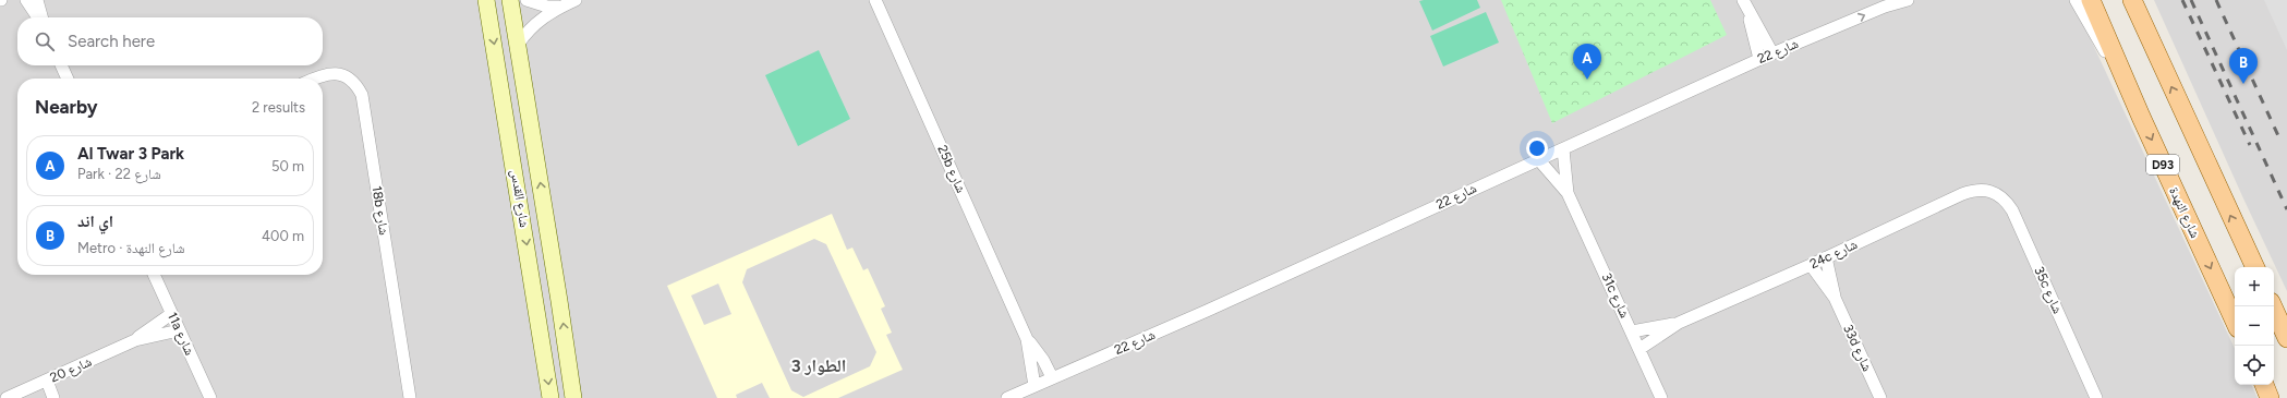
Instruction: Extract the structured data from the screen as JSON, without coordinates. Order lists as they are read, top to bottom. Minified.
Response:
{"streets":{"main road":["D93","شارع القدس","شارع النهدة"],"street":["شارع 22","25b شارع","18b شارع","24c شارع","35c شارع","31c شارع","11a شارع","33d شارع","شارع 20"]},"crossings":[["شارع 22","25b شارع"],["شارع 22","31c شارع"],["24c شارع","35c شارع"],["24c شارع","31c شارع"],["24c شارع","33d شارع"],["11a شارع","شارع 20"]],"districts":["الطوار 3"],"page":{"search":"Search here","pins":["A","B"],"heading":["Nearby","2 results"],"list":[{"mark":"A","name":"Al Twar 3 Park","note":"Park · شارع 22","value":"50 m"},{"mark":"B","name":"اي اند","note":"Metro · شارع النهدة","value":"400 m"}],"map_buttons":["+","−"]}}
